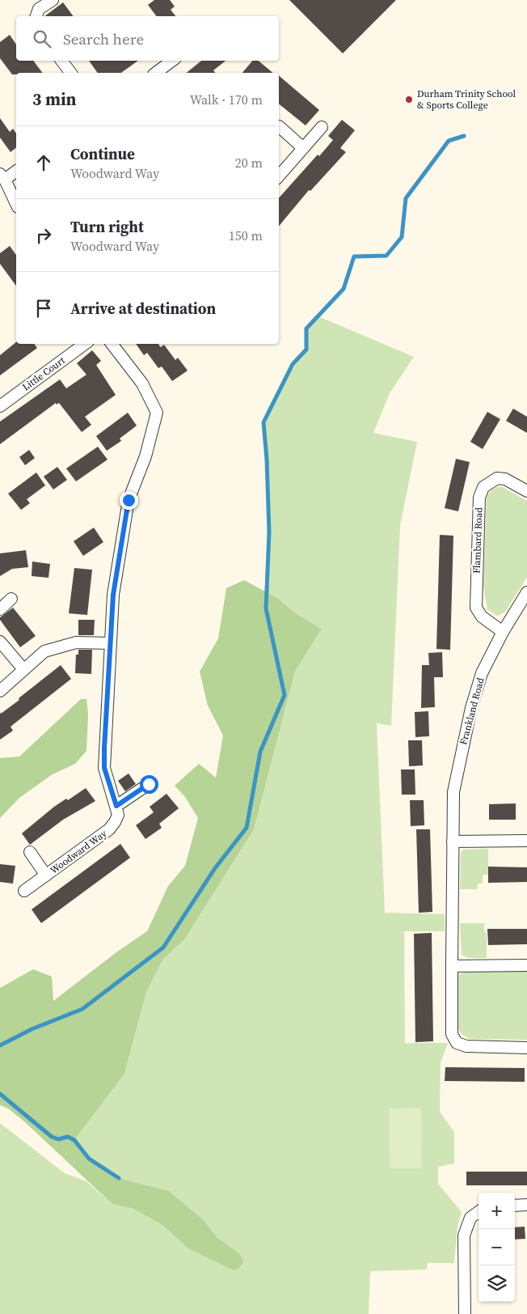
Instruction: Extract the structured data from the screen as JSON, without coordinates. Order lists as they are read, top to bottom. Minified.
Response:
{"streets":{"street":["Little Court","Flambard Road","Frankland Road","Woodward Way"]},"crossings":[["Flambard Road","Frankland Road"]],"places":["Durham Trinity School & Sports College"],"page":{"search":"Search here","heading":["3 min","Walk · 170 m"],"list":[["Continue","Woodward Way","20 m"],["Turn right","Woodward Way","150 m"],"Arrive at destination"],"map_buttons":["+","−"]}}
